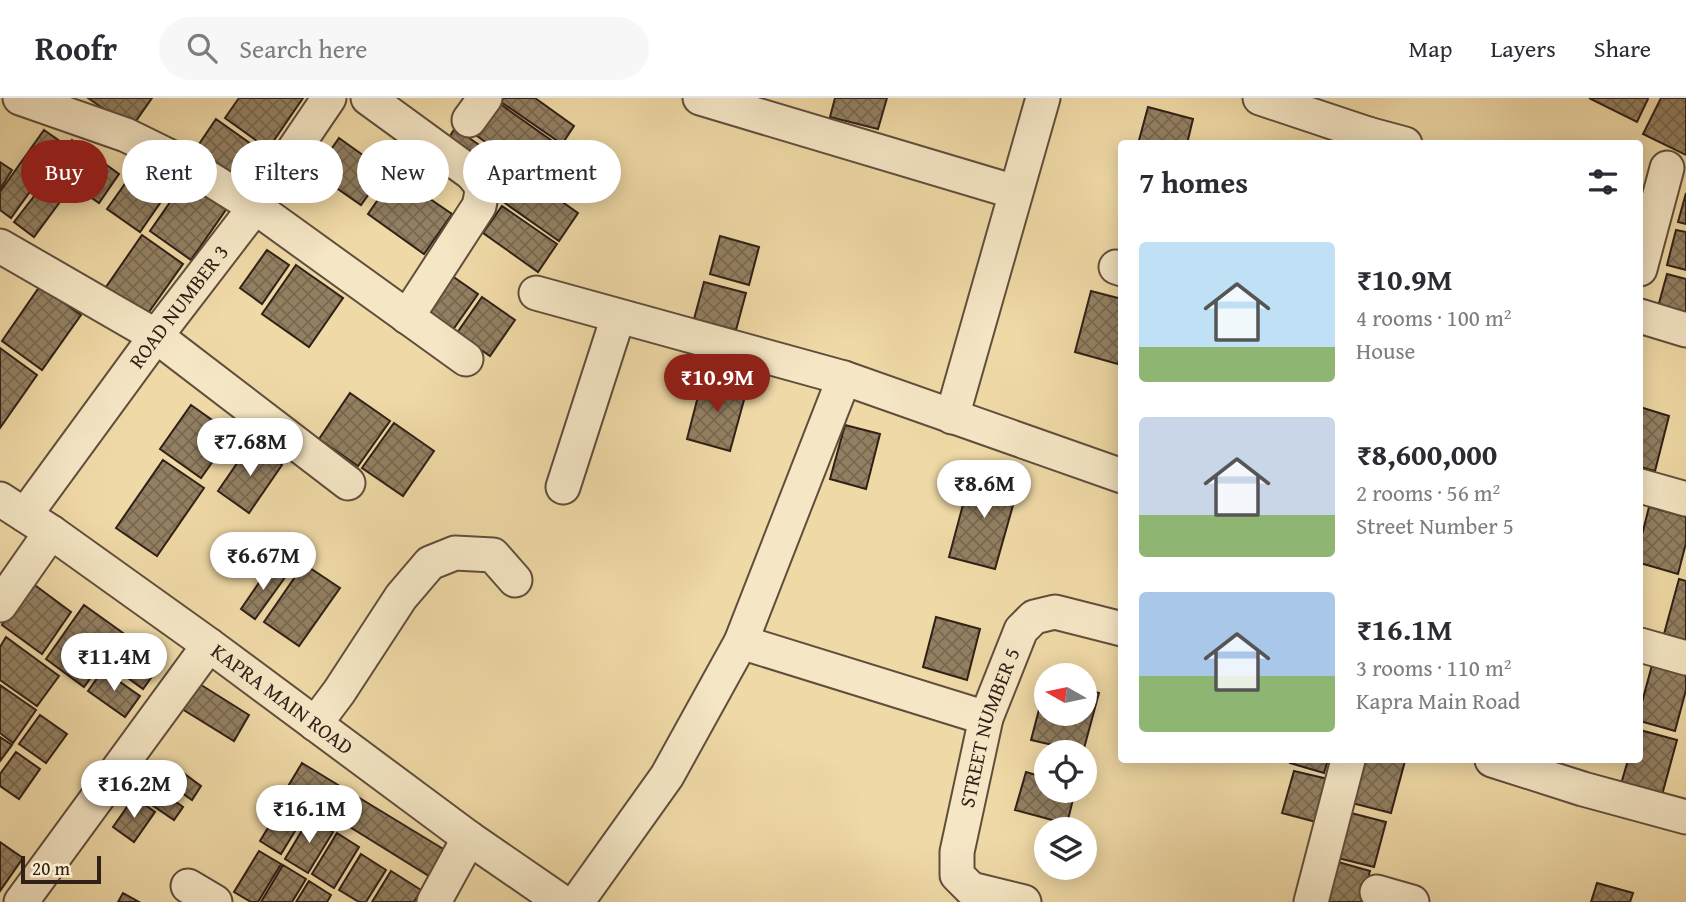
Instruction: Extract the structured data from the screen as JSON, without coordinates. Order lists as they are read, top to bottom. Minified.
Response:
{"streets":{"street":["ROAD NUMBER 3","KAPRA MAIN ROAD","STREET NUMBER 5"]},"crossings":[["ROAD NUMBER 3","KAPRA MAIN ROAD"]],"scale_bar":"20 m","north":"left","page":{"header":"Roofr","search":"Search here","nav":["Map","Layers","Share"],"chip":["Buy","Rent","Filters","New","Apartment"],"heading":"7 homes","list":[{"name":"₹10.9M","note":"4 rooms · 100 m² · House"},{"name":"₹8,600,000","note":"2 rooms · 56 m² · Street Number 5"},{"name":"₹16.1M","note":"3 rooms · 110 m² · Kapra Main Road"}],"price":["₹10.9M","₹7.68M","₹8.6M","₹6.67M","₹11.4M","₹16.2M","₹16.1M"],"scale":"20 m"}}
